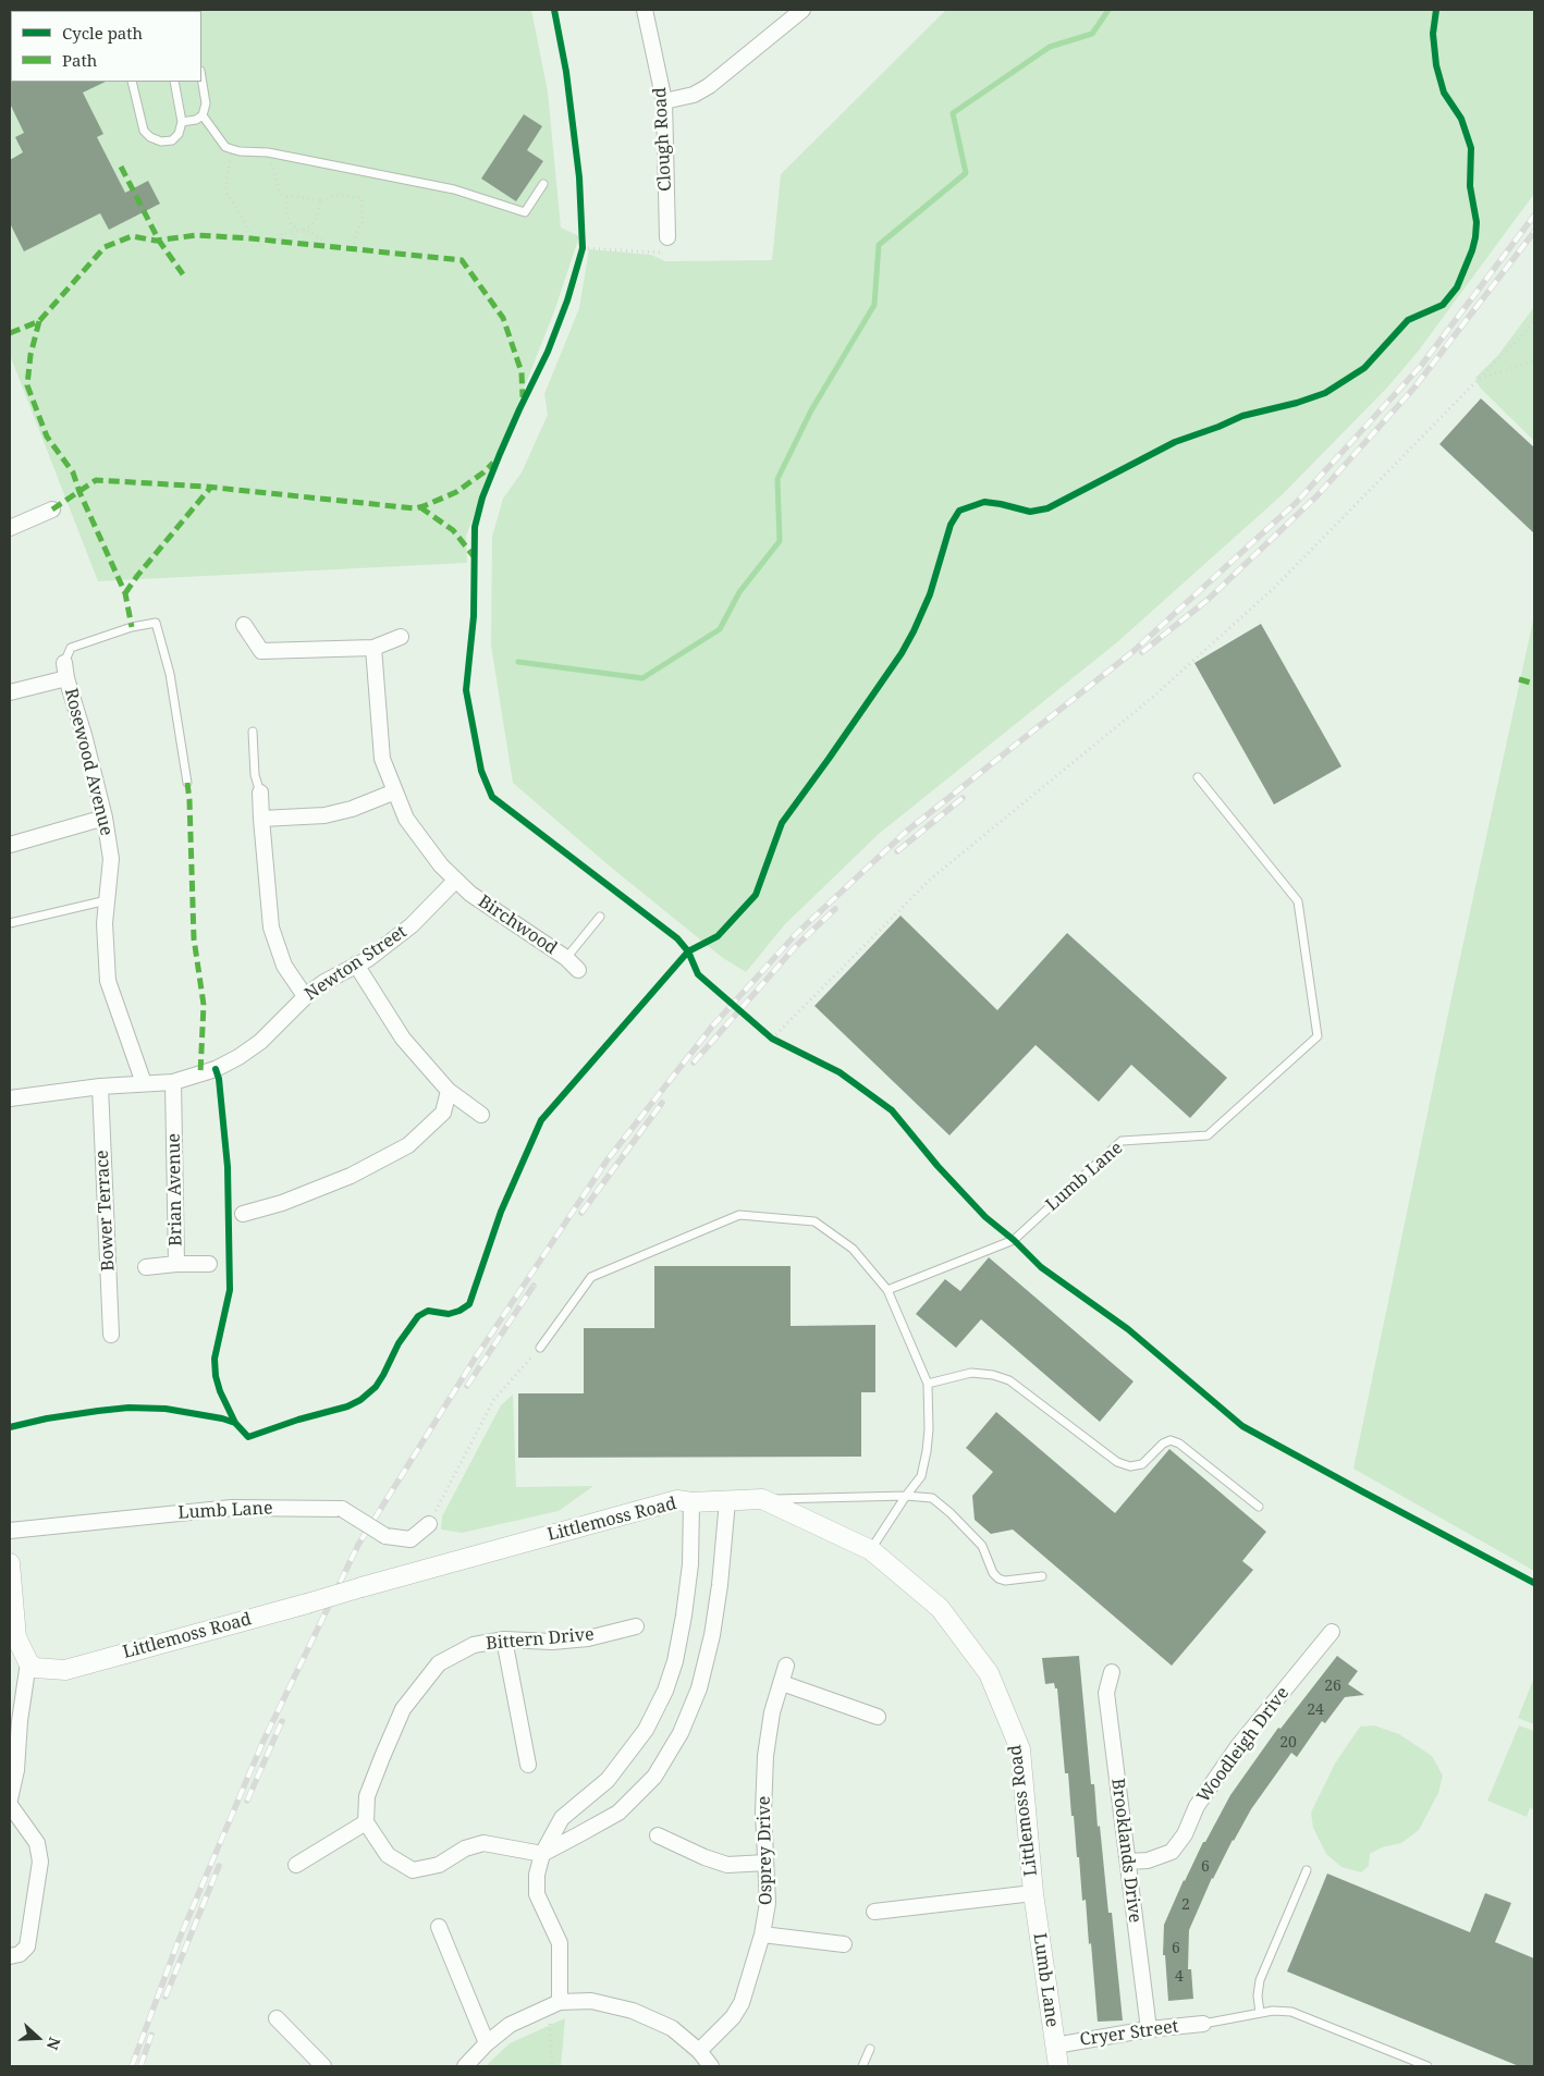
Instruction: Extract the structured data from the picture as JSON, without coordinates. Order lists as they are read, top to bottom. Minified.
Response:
{"streets":{"street":["Clough Road","Rosewood Avenue","Birchwood","Newton Street","Lumb Lane","Brian Avenue","Bower Terrace","Littlemoss Road","Bittern Drive","Woodleigh Drive","Osprey Drive","Brooklands Drive","Cryer Street"]},"crossings":[["Rosewood Avenue","Newton Street"],["Birchwood","Newton Street"],["Newton Street","Brian Avenue"],["Newton Street","Bower Terrace"],["Lumb Lane","Littlemoss Road"],["Lumb Lane","Cryer Street"],["Woodleigh Drive","Brooklands Drive"],["Brooklands Drive","Cryer Street"]],"house_numbers":["26","24","20","6","2","6","4"],"legend":["Cycle path","Path"],"north":"right"}
